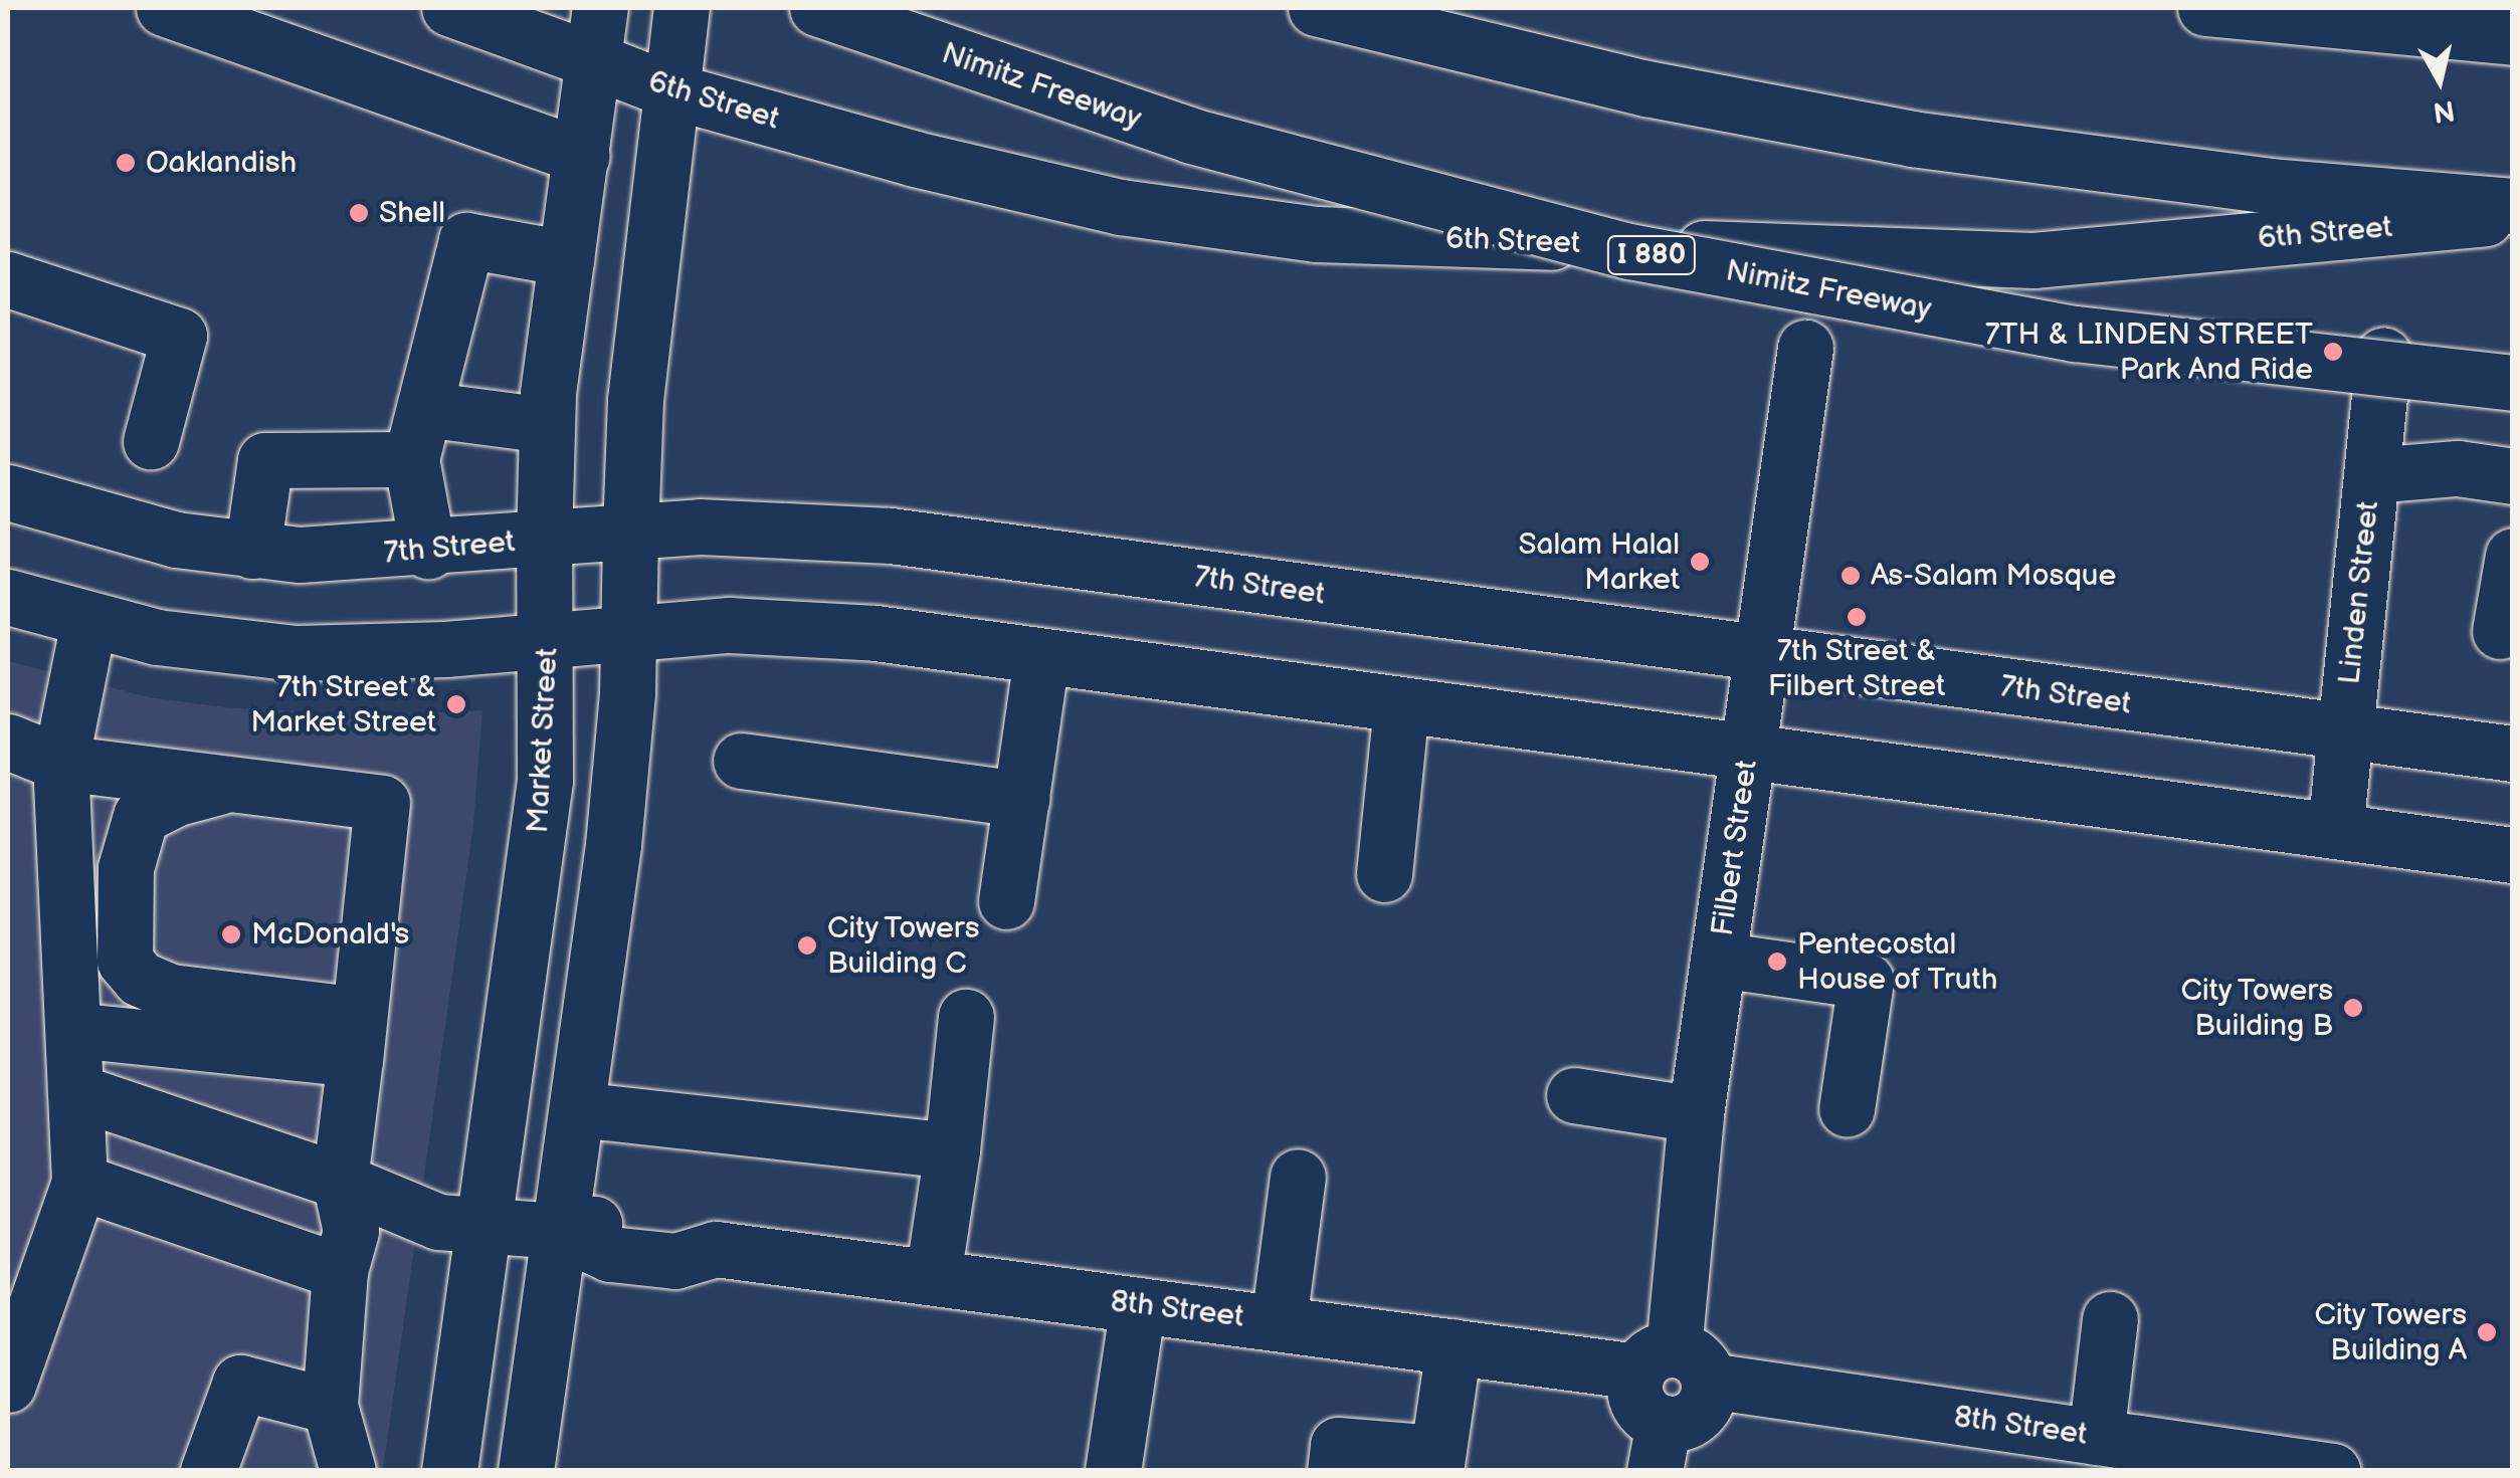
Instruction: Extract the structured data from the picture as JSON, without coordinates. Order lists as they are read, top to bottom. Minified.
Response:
{"streets":{"main road":["Nimitz Freeway","6th Street","I 880","7th Street","Linden Street","Market Street","Filbert Street","8th Street"]},"crossings":[["6th Street","Market Street"],["7th Street","Linden Street"],["7th Street","Market Street"],["7th Street","Filbert Street"],["Market Street","8th Street"],["Filbert Street","8th Street"]],"places":["Oaklandish","Shell","7TH & LINDEN STREET Park And Ride","Salam Halal Market","As-Salam Mosque","7th Street & Filbert Street","7th Street & Market Street","McDonald's","City Towers Building C","Pentecostal House of Truth","City Towers Building B","City Towers Building A"],"north":"bottom"}
